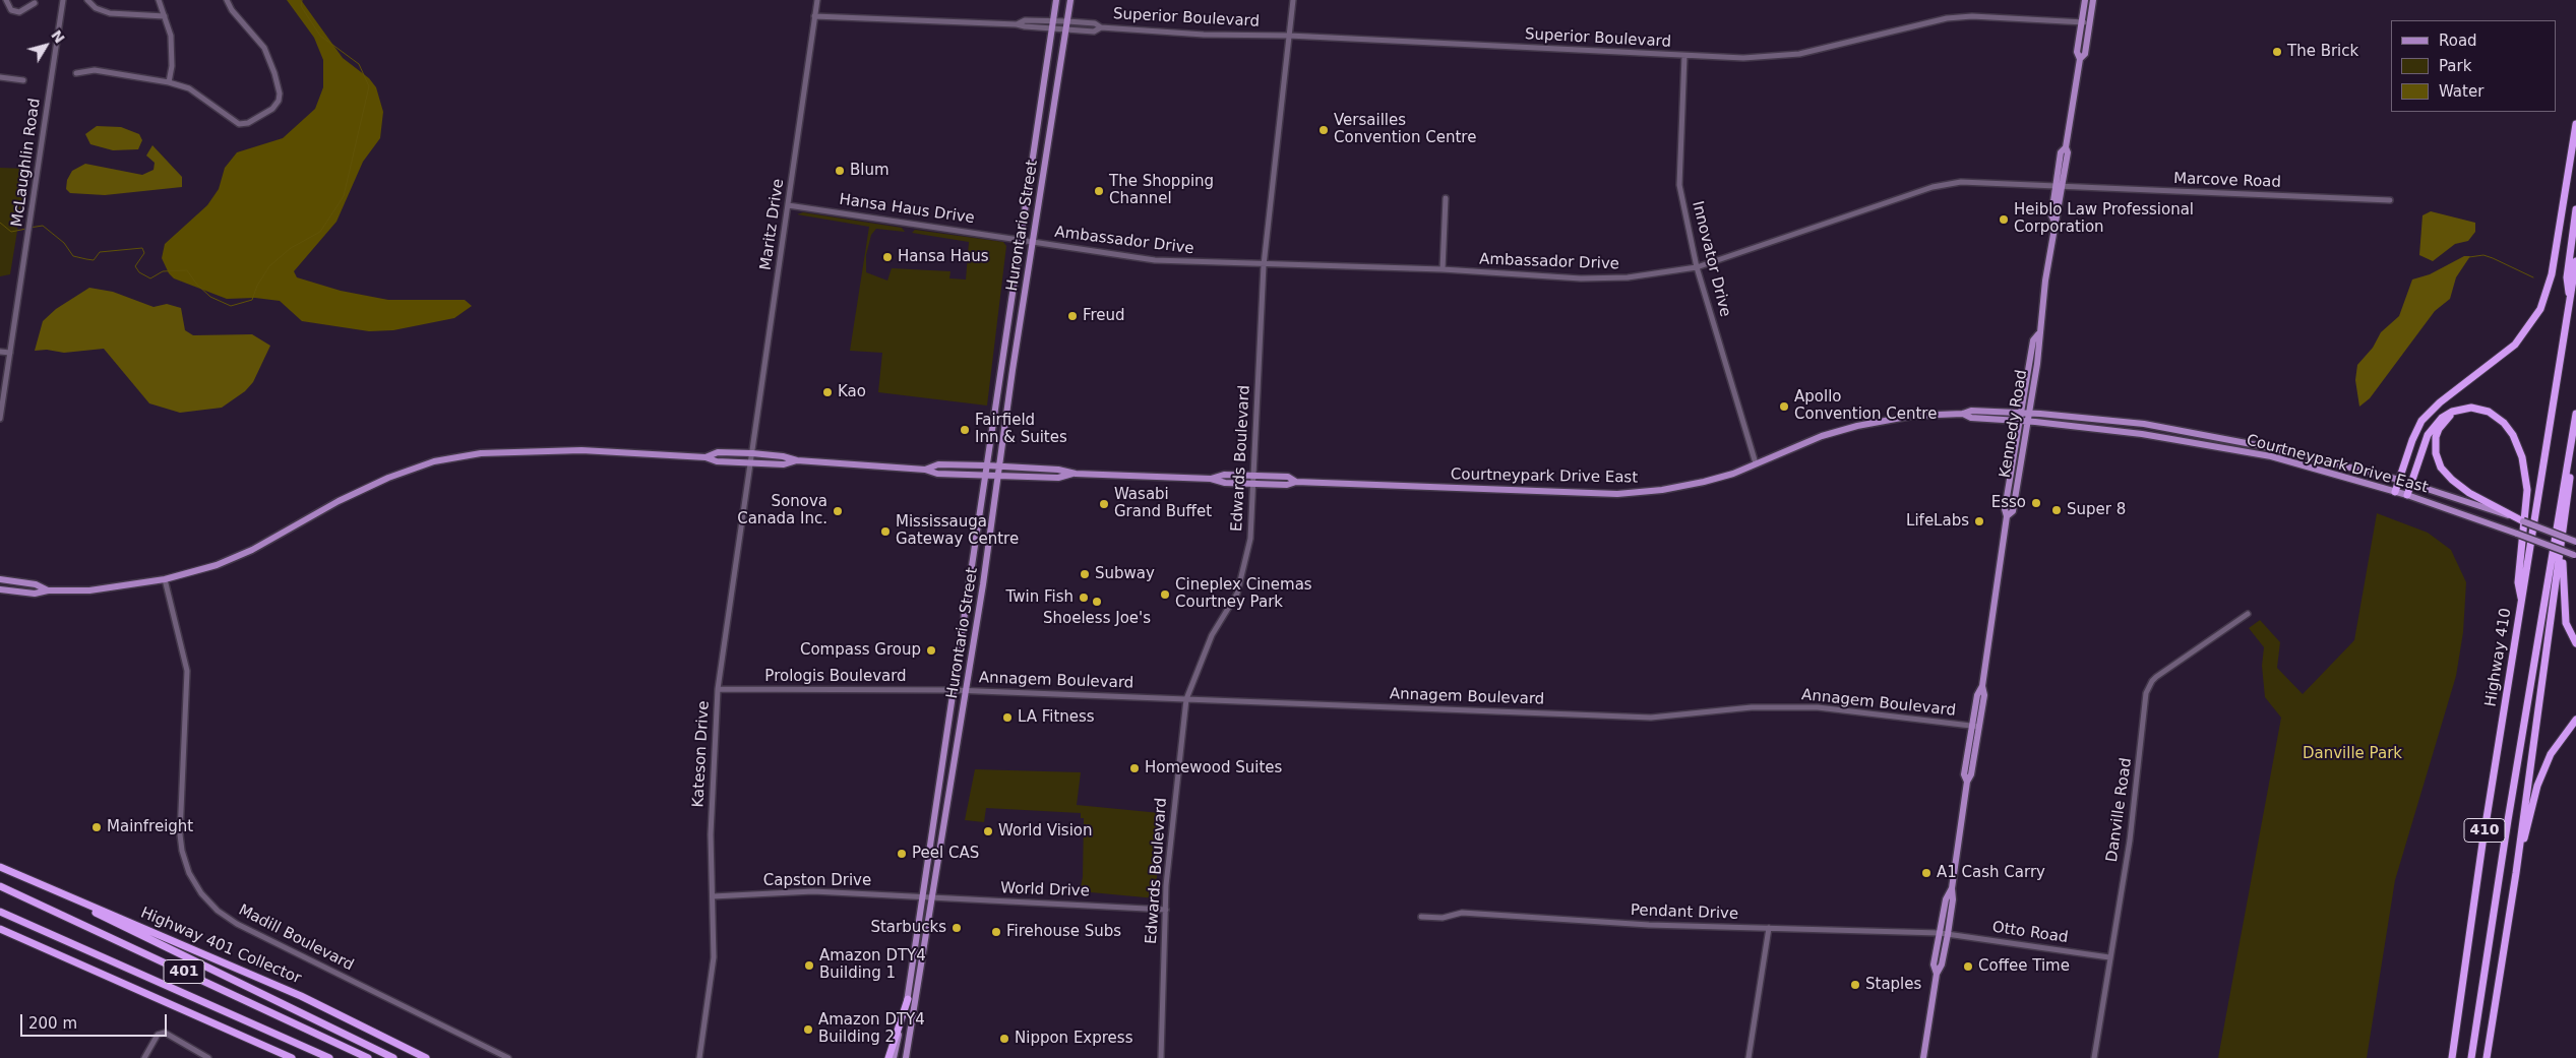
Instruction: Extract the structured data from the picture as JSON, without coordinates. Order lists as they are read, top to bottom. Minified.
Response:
{"streets":{"highway":["Highway 410","410","Highway 401 Collector","401"],"main road":["Hurontario Street","Kennedy Road","Courtneypark Drive East"],"street":["Superior Boulevard","McLaughlin Road","Marcove Road","Hansa Haus Drive","Maritz Drive","Ambassador Drive","Innovator Drive","Edwards Boulevard","Prologis Boulevard","Annagem Boulevard","Kateson Drive","Danville Road","Capston Drive","World Drive","Pendant Drive","Otto Road","Madill Boulevard"]},"crossings":[["Superior Boulevard","Hurontario Street"],["Superior Boulevard","Innovator Drive"],["Superior Boulevard","Kennedy Road"],["Superior Boulevard","Edwards Boulevard"],["Marcove Road","Ambassador Drive"],["Marcove Road","Kennedy Road"],["Hansa Haus Drive","Maritz Drive"],["Hansa Haus Drive","Hurontario Street"],["Hansa Haus Drive","Ambassador Drive"],["Maritz Drive","Kateson Drive"],["Hurontario Street","Ambassador Drive"],["Hurontario Street","Courtneypark Drive East"],["Hurontario Street","Prologis Boulevard"],["Hurontario Street","Annagem Boulevard"],["Hurontario Street","Capston Drive"],["Hurontario Street","World Drive"],["Ambassador Drive","Innovator Drive"],["Ambassador Drive","Kennedy Road"],["Ambassador Drive","Edwards Boulevard"],["Innovator Drive","Courtneypark Drive East"],["Kennedy Road","Courtneypark Drive East"],["Kennedy Road","Annagem Boulevard"],["Kennedy Road","Pendant Drive"],["Kennedy Road","Otto Road"],["Edwards Boulevard","Courtneypark Drive East"],["Edwards Boulevard","Annagem Boulevard"],["Edwards Boulevard","World Drive"],["Prologis Boulevard","Annagem Boulevard"],["Prologis Boulevard","Kateson Drive"],["Kateson Drive","Capston Drive"],["Danville Road","Otto Road"],["Capston Drive","World Drive"],["Pendant Drive","Otto Road"]],"parks":["Danville Park"],"places":["The Brick","Versailles Convention Centre","Blum","The Shopping Channel","Heiblo Law Professional Corporation","Hansa Haus","Freud","Kao","Apollo Convention Centre","Fairfield Inn & Suites","Esso","Wasabi Grand Buffet","Super 8","Sonova Canada Inc.","LifeLabs","Mississauga Gateway Centre","Subway","Cineplex Cinemas Courtney Park","Twin Fish","Shoeless Joe's","Compass Group","LA Fitness","Homewood Suites","Mainfreight","World Vision","Peel CAS","A1 Cash Carry","Starbucks","Firehouse Subs","Amazon DTY4 Building 1","Coffee Time","Staples","Amazon DTY4 Building 2","Nippon Express"],"legend":["Road","Park","Water"],"scale_bar":"200 m","north":"top right"}
